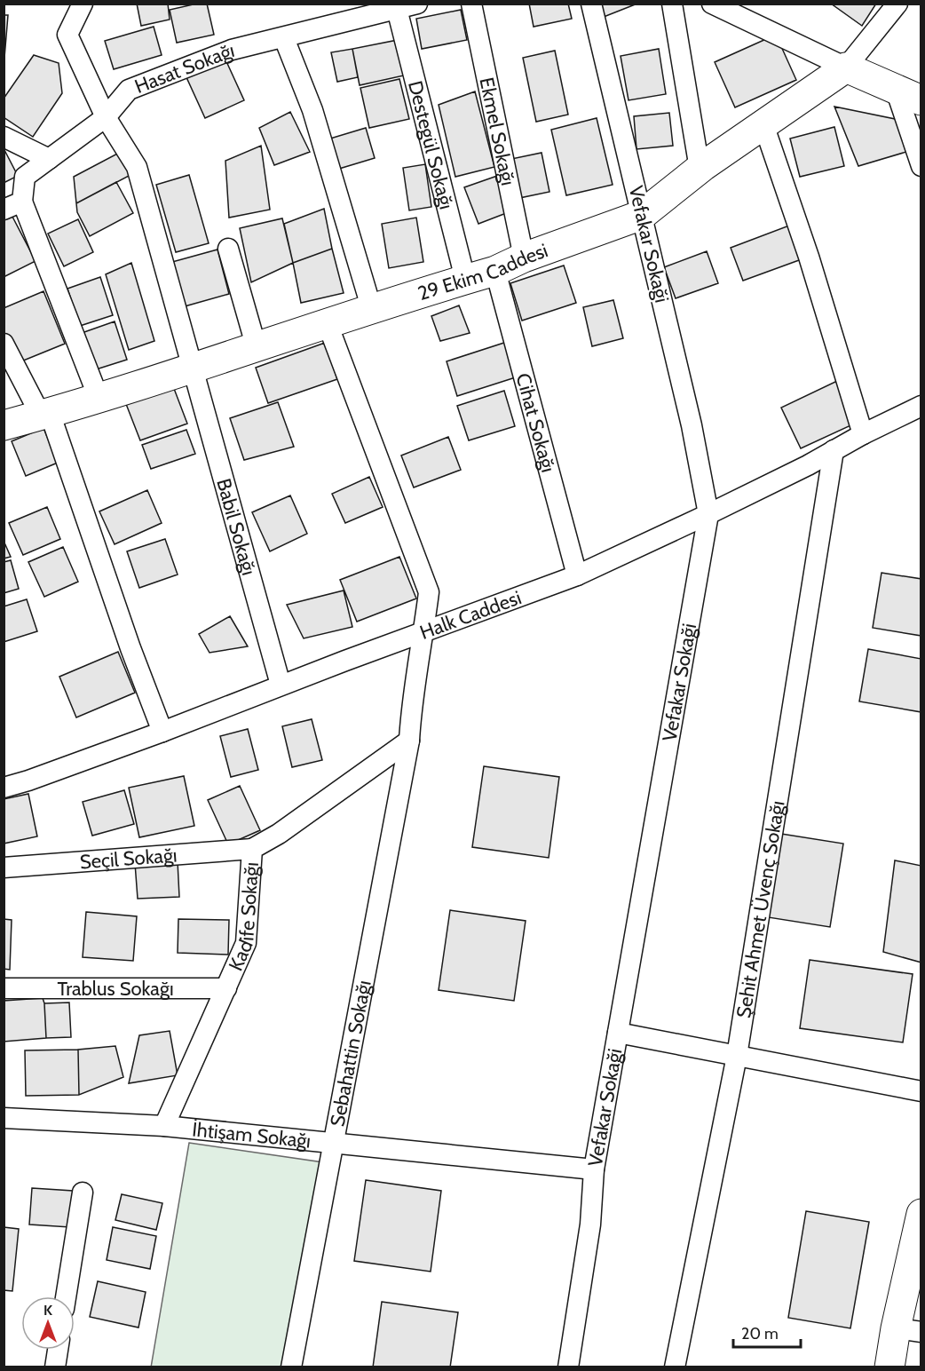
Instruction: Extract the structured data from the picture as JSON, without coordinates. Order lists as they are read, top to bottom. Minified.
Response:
{"streets":{"street":["Hasat Sokağı","Ekmel Sokağı","Destegül Sokağı","Vefakar Sokaği","29 Ekim Caddesi","Cihat Sokağı","Babil Sokağı","Halk Caddesi","Seçil Sokağı","Şehit Ahmet Üvenç Sokağı","Kadife Sokağı","Trablus Sokağı","Sebahattin Sokağı","İhtişam Sokağı"]},"crossings":[["Hasat Sokağı","Destegül Sokağı"],["Hasat Sokağı","Babil Sokağı"],["Ekmel Sokağı","29 Ekim Caddesi"],["Destegül Sokağı","29 Ekim Caddesi"],["Vefakar Sokaği","29 Ekim Caddesi"],["Vefakar Sokaği","Halk Caddesi"],["Vefakar Sokaği","İhtişam Sokağı"],["29 Ekim Caddesi","Cihat Sokağı"],["29 Ekim Caddesi","Babil Sokağı"],["29 Ekim Caddesi","Sebahattin Sokağı"],["Cihat Sokağı","Halk Caddesi"],["Babil Sokağı","Halk Caddesi"],["Halk Caddesi","Şehit Ahmet Üvenç Sokağı"],["Halk Caddesi","Sebahattin Sokağı"],["Seçil Sokağı","Kadife Sokağı"],["Kadife Sokağı","Trablus Sokağı"],["Kadife Sokağı","Sebahattin Sokağı"],["Kadife Sokağı","İhtişam Sokağı"],["Sebahattin Sokağı","İhtişam Sokağı"]],"scale_bar":"20 m","north":"top"}
